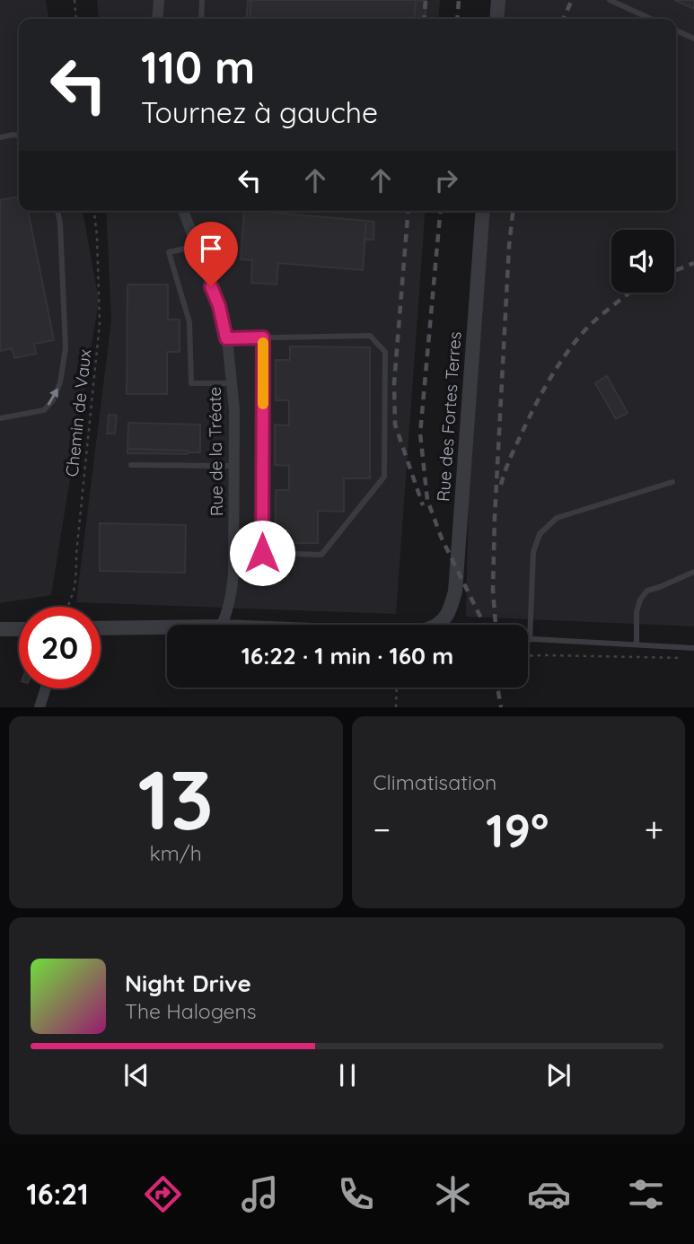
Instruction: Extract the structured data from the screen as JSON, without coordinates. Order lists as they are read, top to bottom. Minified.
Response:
{"streets":{"street":["Rue des Fortes Terres","Rue de la Tréate"],"path":["Chemin de Vaux"]},"page":{"turn":["110 m","Tournez à gauche"],"limit":"20","trip":"16:22 · 1 min · 160 m","tile":[["13","km/h"],"Climatisation"],"heat":["−","19°","+"],"song":["Night Drive","The Halogens"],"tabs":"16:21"}}
